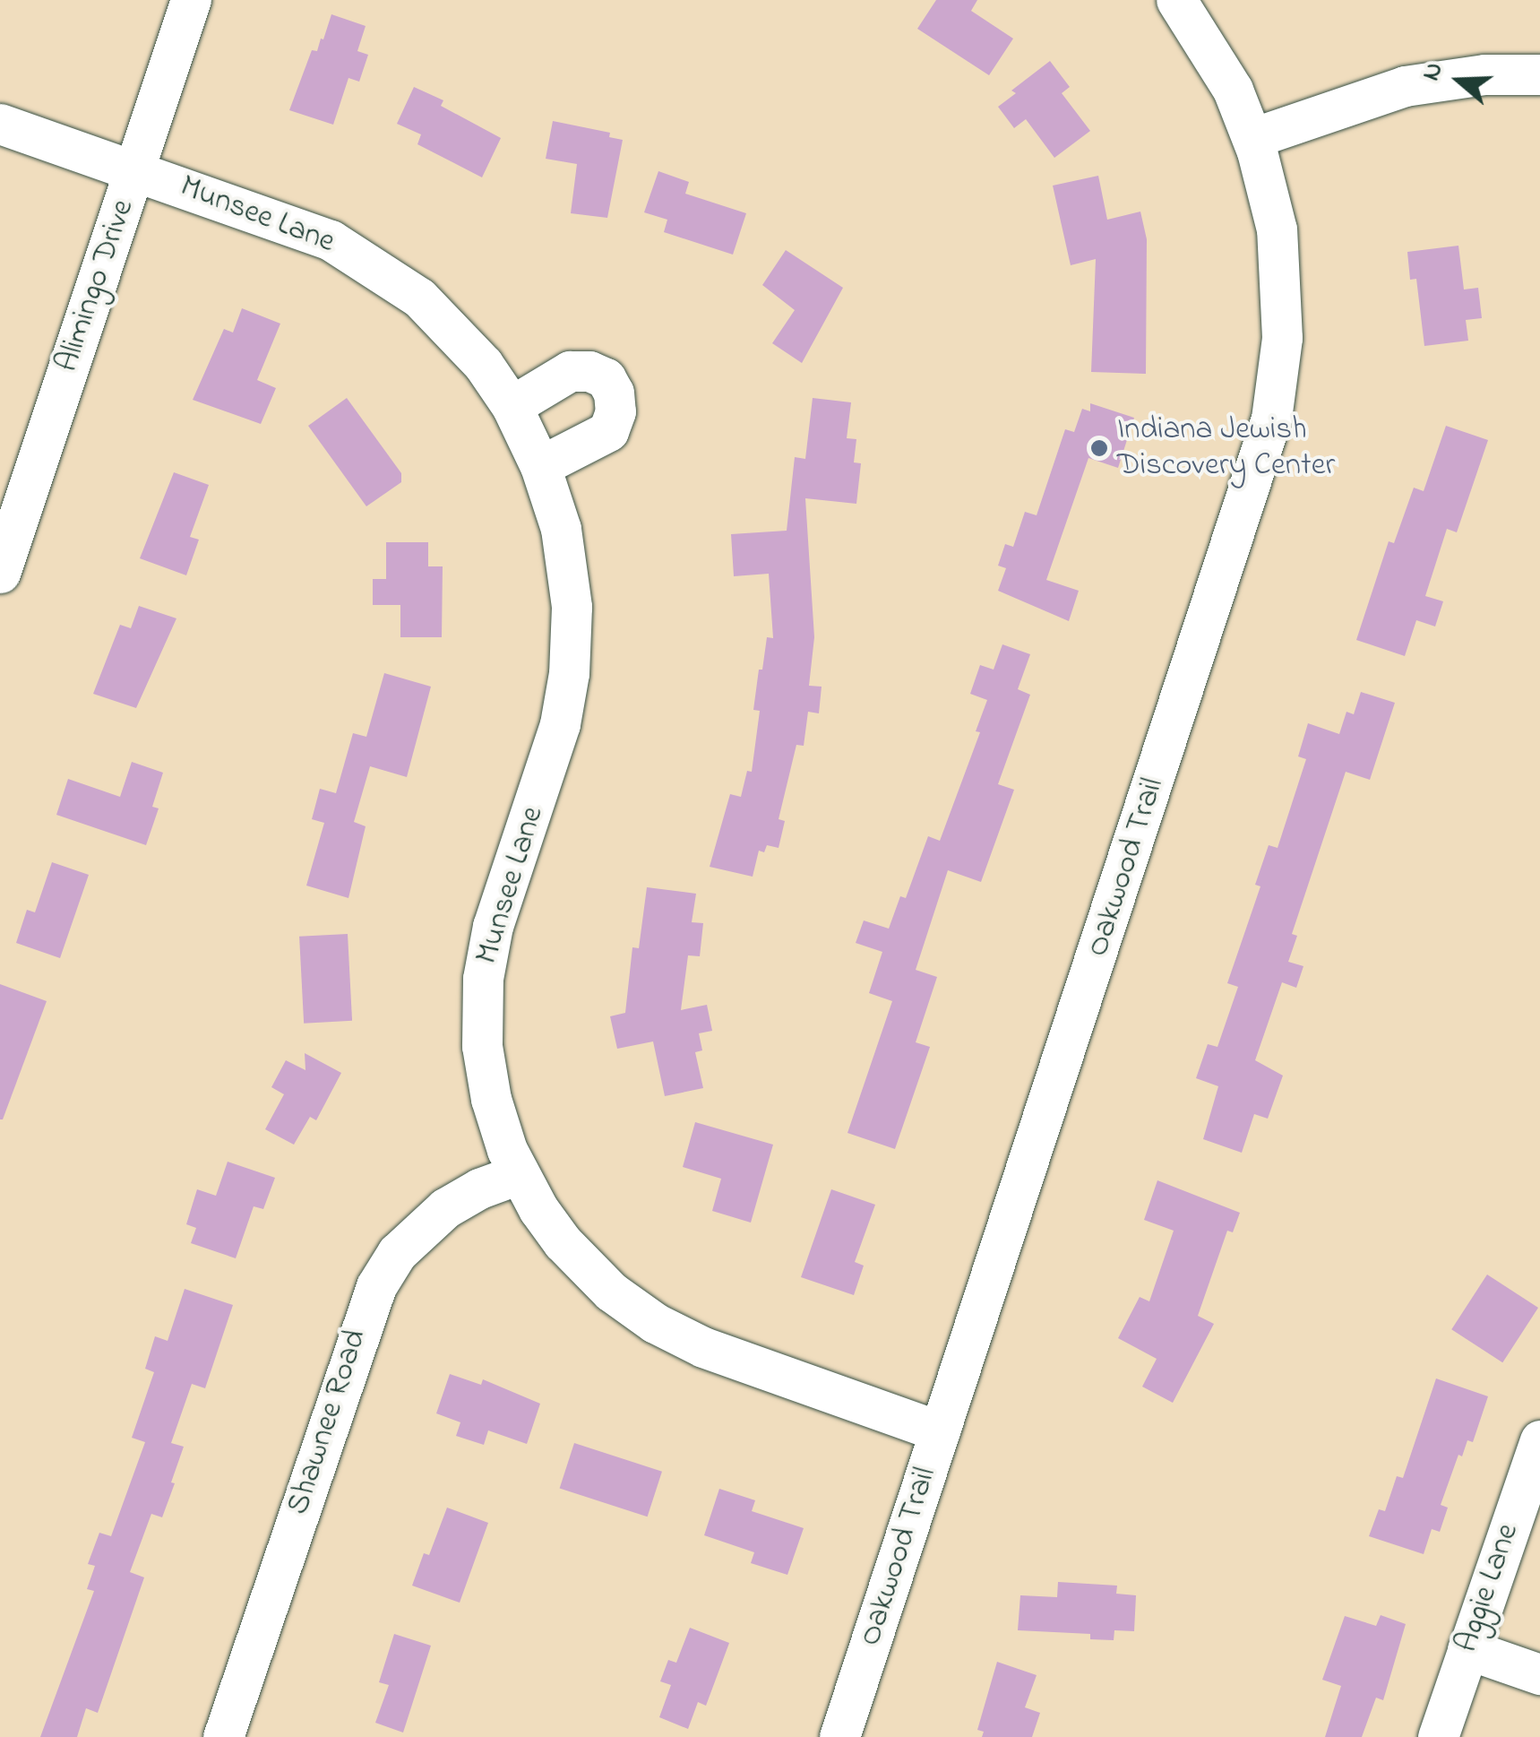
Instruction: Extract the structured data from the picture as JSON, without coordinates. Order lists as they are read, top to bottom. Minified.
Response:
{"streets":{"street":["Munsee Lane","Alimingo Drive","Oakwood Trail","Shawnee Road","Aggie Lane"]},"crossings":[["Munsee Lane","Alimingo Drive"],["Munsee Lane","Oakwood Trail"],["Munsee Lane","Shawnee Road"]],"places":["Indiana Jewish Discovery Center"],"north":"left"}
